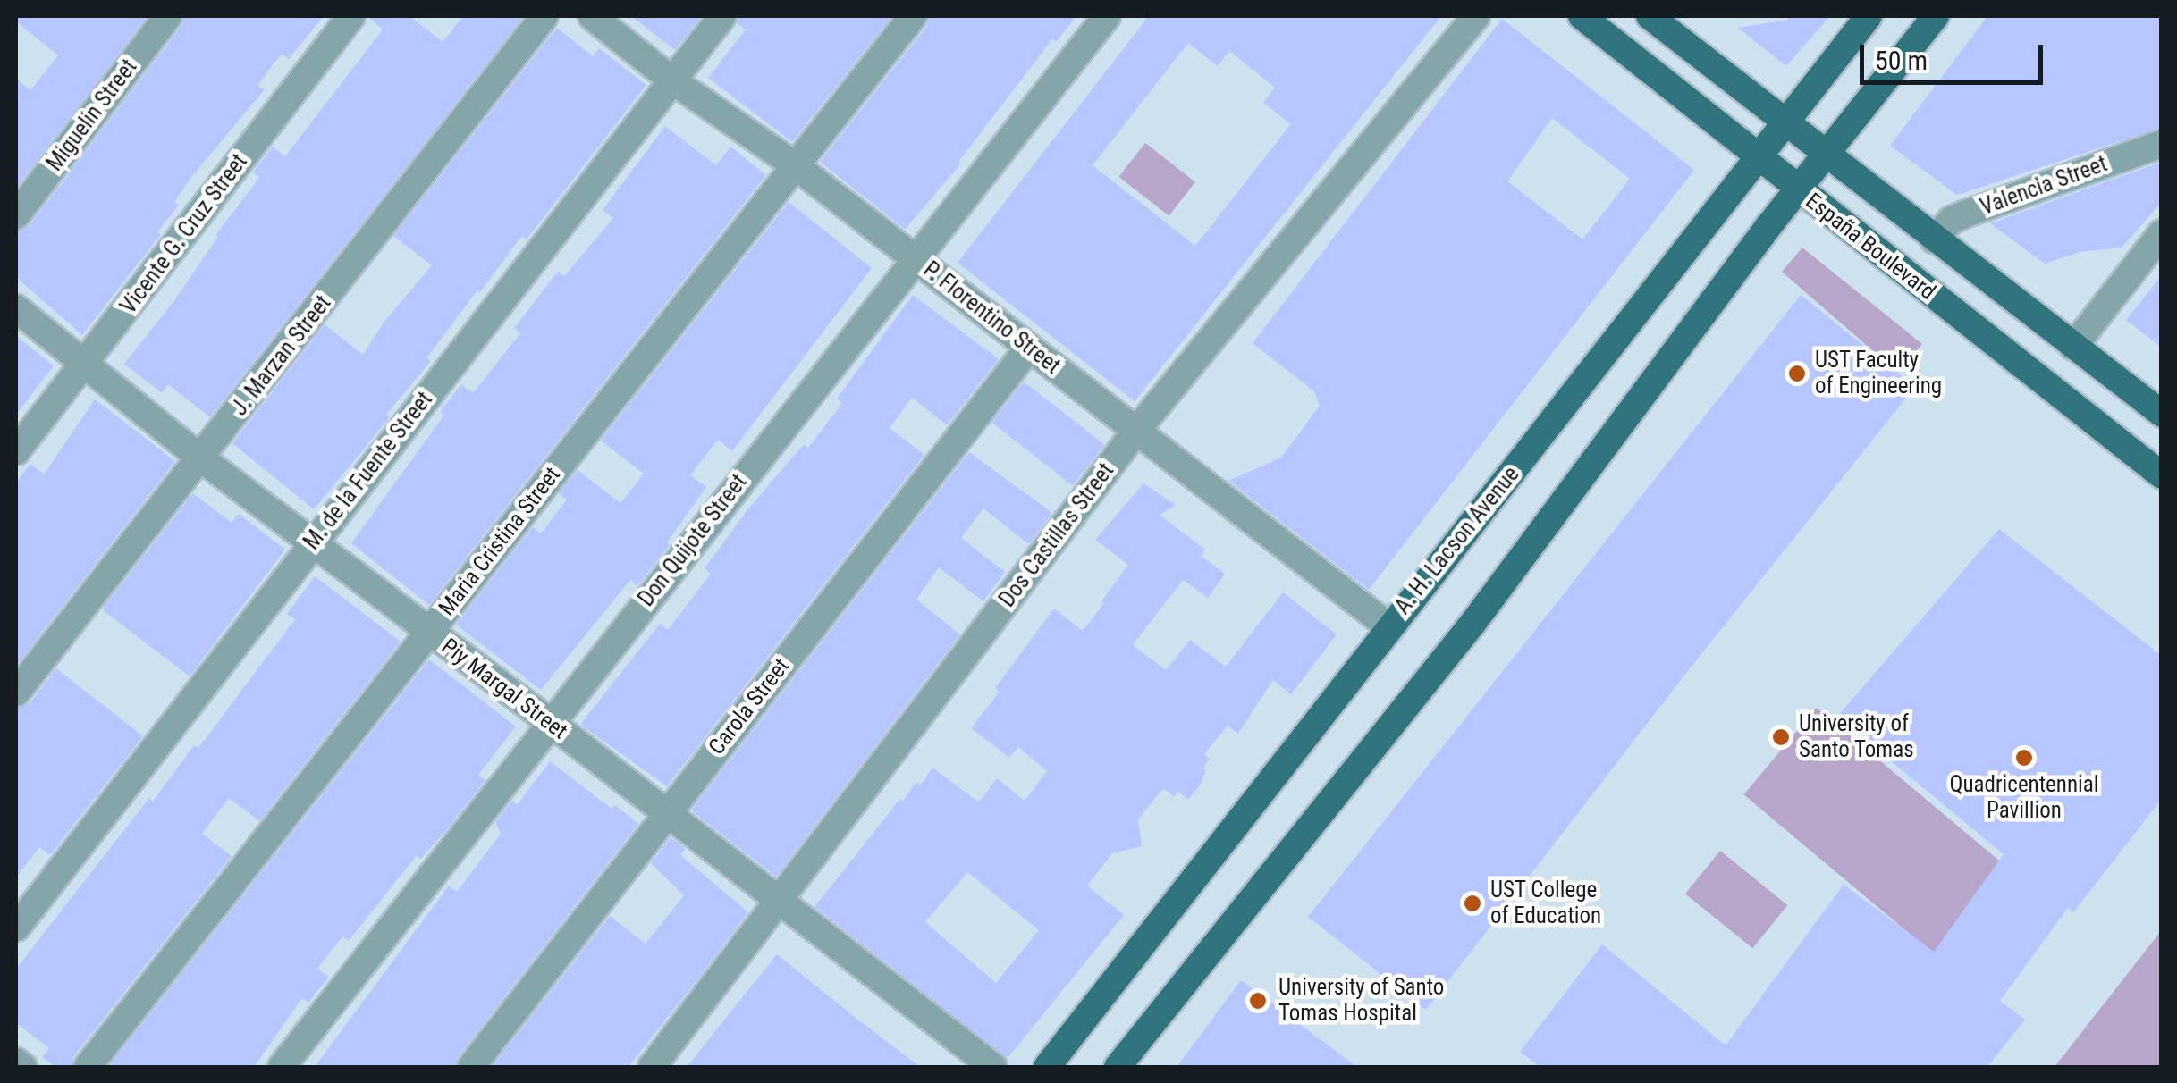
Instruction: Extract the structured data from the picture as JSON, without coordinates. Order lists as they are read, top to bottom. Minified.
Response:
{"streets":{"main road":["España Boulevard","A. H. Lacson Avenue"],"street":["Miguelin Street","Valencia Street","Vicente G. Cruz Street","P. Florentino Street","J. Marzan Street","M. de la Fuente Street","Dos Castillas Street","Don Quijote Street","Maria Cristina Street","Piy Margal Street","Carola Street"]},"crossings":[["Valencia Street","España Boulevard"],["Vicente G. Cruz Street","Piy Margal Street"],["España Boulevard","A. H. Lacson Avenue"],["P. Florentino Street","M. de la Fuente Street"],["P. Florentino Street","Dos Castillas Street"],["P. Florentino Street","Don Quijote Street"],["P. Florentino Street","A. H. Lacson Avenue"],["P. Florentino Street","Maria Cristina Street"],["P. Florentino Street","Carola Street"],["J. Marzan Street","Piy Margal Street"],["M. de la Fuente Street","Piy Margal Street"],["Dos Castillas Street","Piy Margal Street"],["Don Quijote Street","Piy Margal Street"],["Maria Cristina Street","Piy Margal Street"],["Piy Margal Street","Carola Street"]],"places":["UST Faculty of Engineering","University of Santo Tomas","Quadricentennial Pavillion","UST College of Education","University of Santo Tomas Hospital"],"scale_bar":"50 m"}
